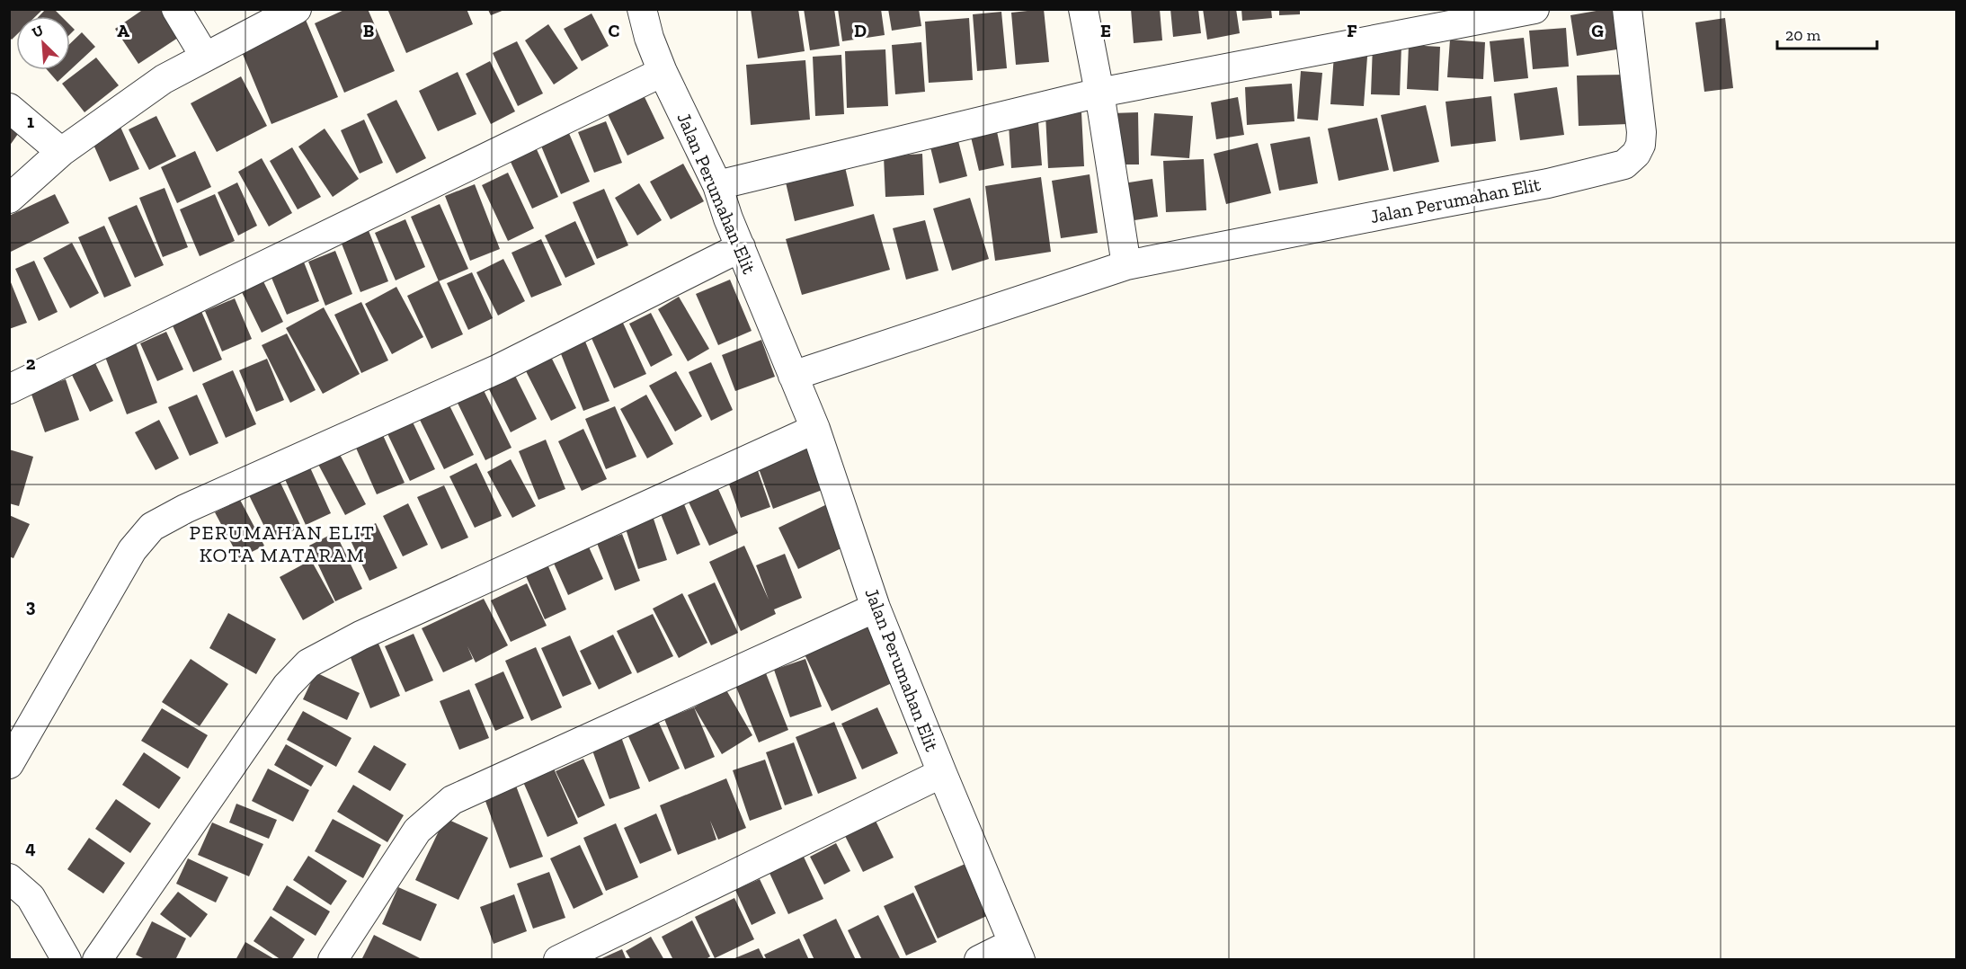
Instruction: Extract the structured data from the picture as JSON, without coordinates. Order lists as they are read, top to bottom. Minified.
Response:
{"streets":{"street":["Jalan Perumahan Elit"]},"districts":["PERUMAHAN ELIT KOTA MATARAM"],"scale_bar":"20 m","north":"top left","grid":{"columns":["A","B","C","D","E","F","G"],"rows":["1","2","3","4"]}}
